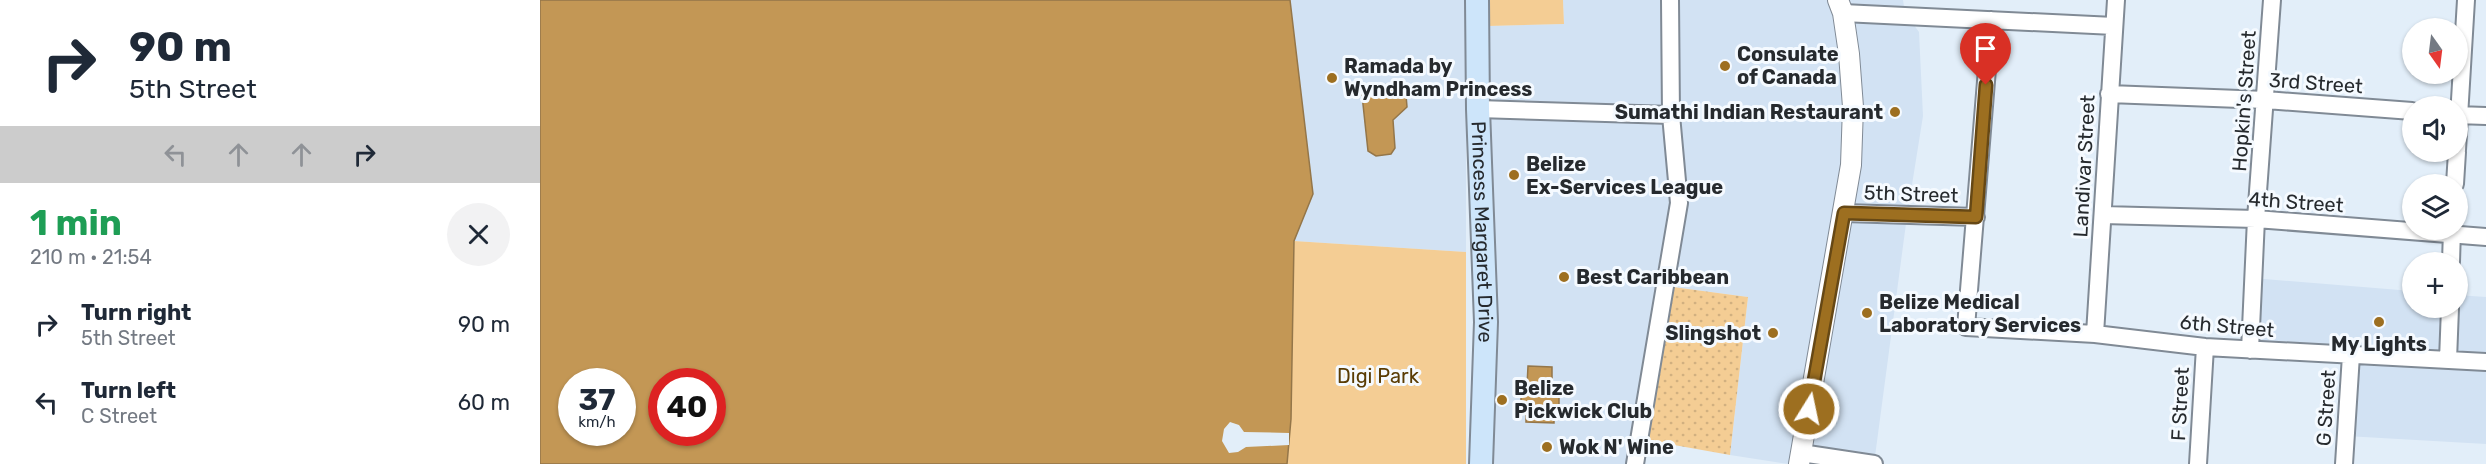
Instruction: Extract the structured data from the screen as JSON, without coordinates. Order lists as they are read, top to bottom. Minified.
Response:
{"streets":{"main road":["Princess Margaret Drive"],"street":["3rd Street","Hopkin's Street","Landivar Street","5th Street","4th Street","6th Street","F Street","G Street"]},"crossings":[["3rd Street","Hopkin's Street"],["3rd Street","Landivar Street"],["Hopkin's Street","4th Street"],["Hopkin's Street","6th Street"],["Landivar Street","4th Street"],["Landivar Street","6th Street"],["5th Street","6th Street"],["6th Street","F Street"],["6th Street","G Street"]],"parks":["Digi Park"],"places":["Consulate of Canada","Ramada by Wyndham Princess","Sumathi Indian Restaurant","Belize Ex-Services League","Best Caribbean","Belize Medical Laboratory Services","My Lights","Slingshot","Belize Pickwick Club","Wok N' Wine"],"north":"bottom","page":{"turn":["90 m","5th Street"],"map_buttons":"+","heading":["1 min","210 m · 21:54"],"list":[{"name":"Turn right","note":"5th Street","value":"90 m"},{"name":"Turn left","note":"C Street","value":"60 m"}],"speed":"37 km/h","limit":"40"}}
